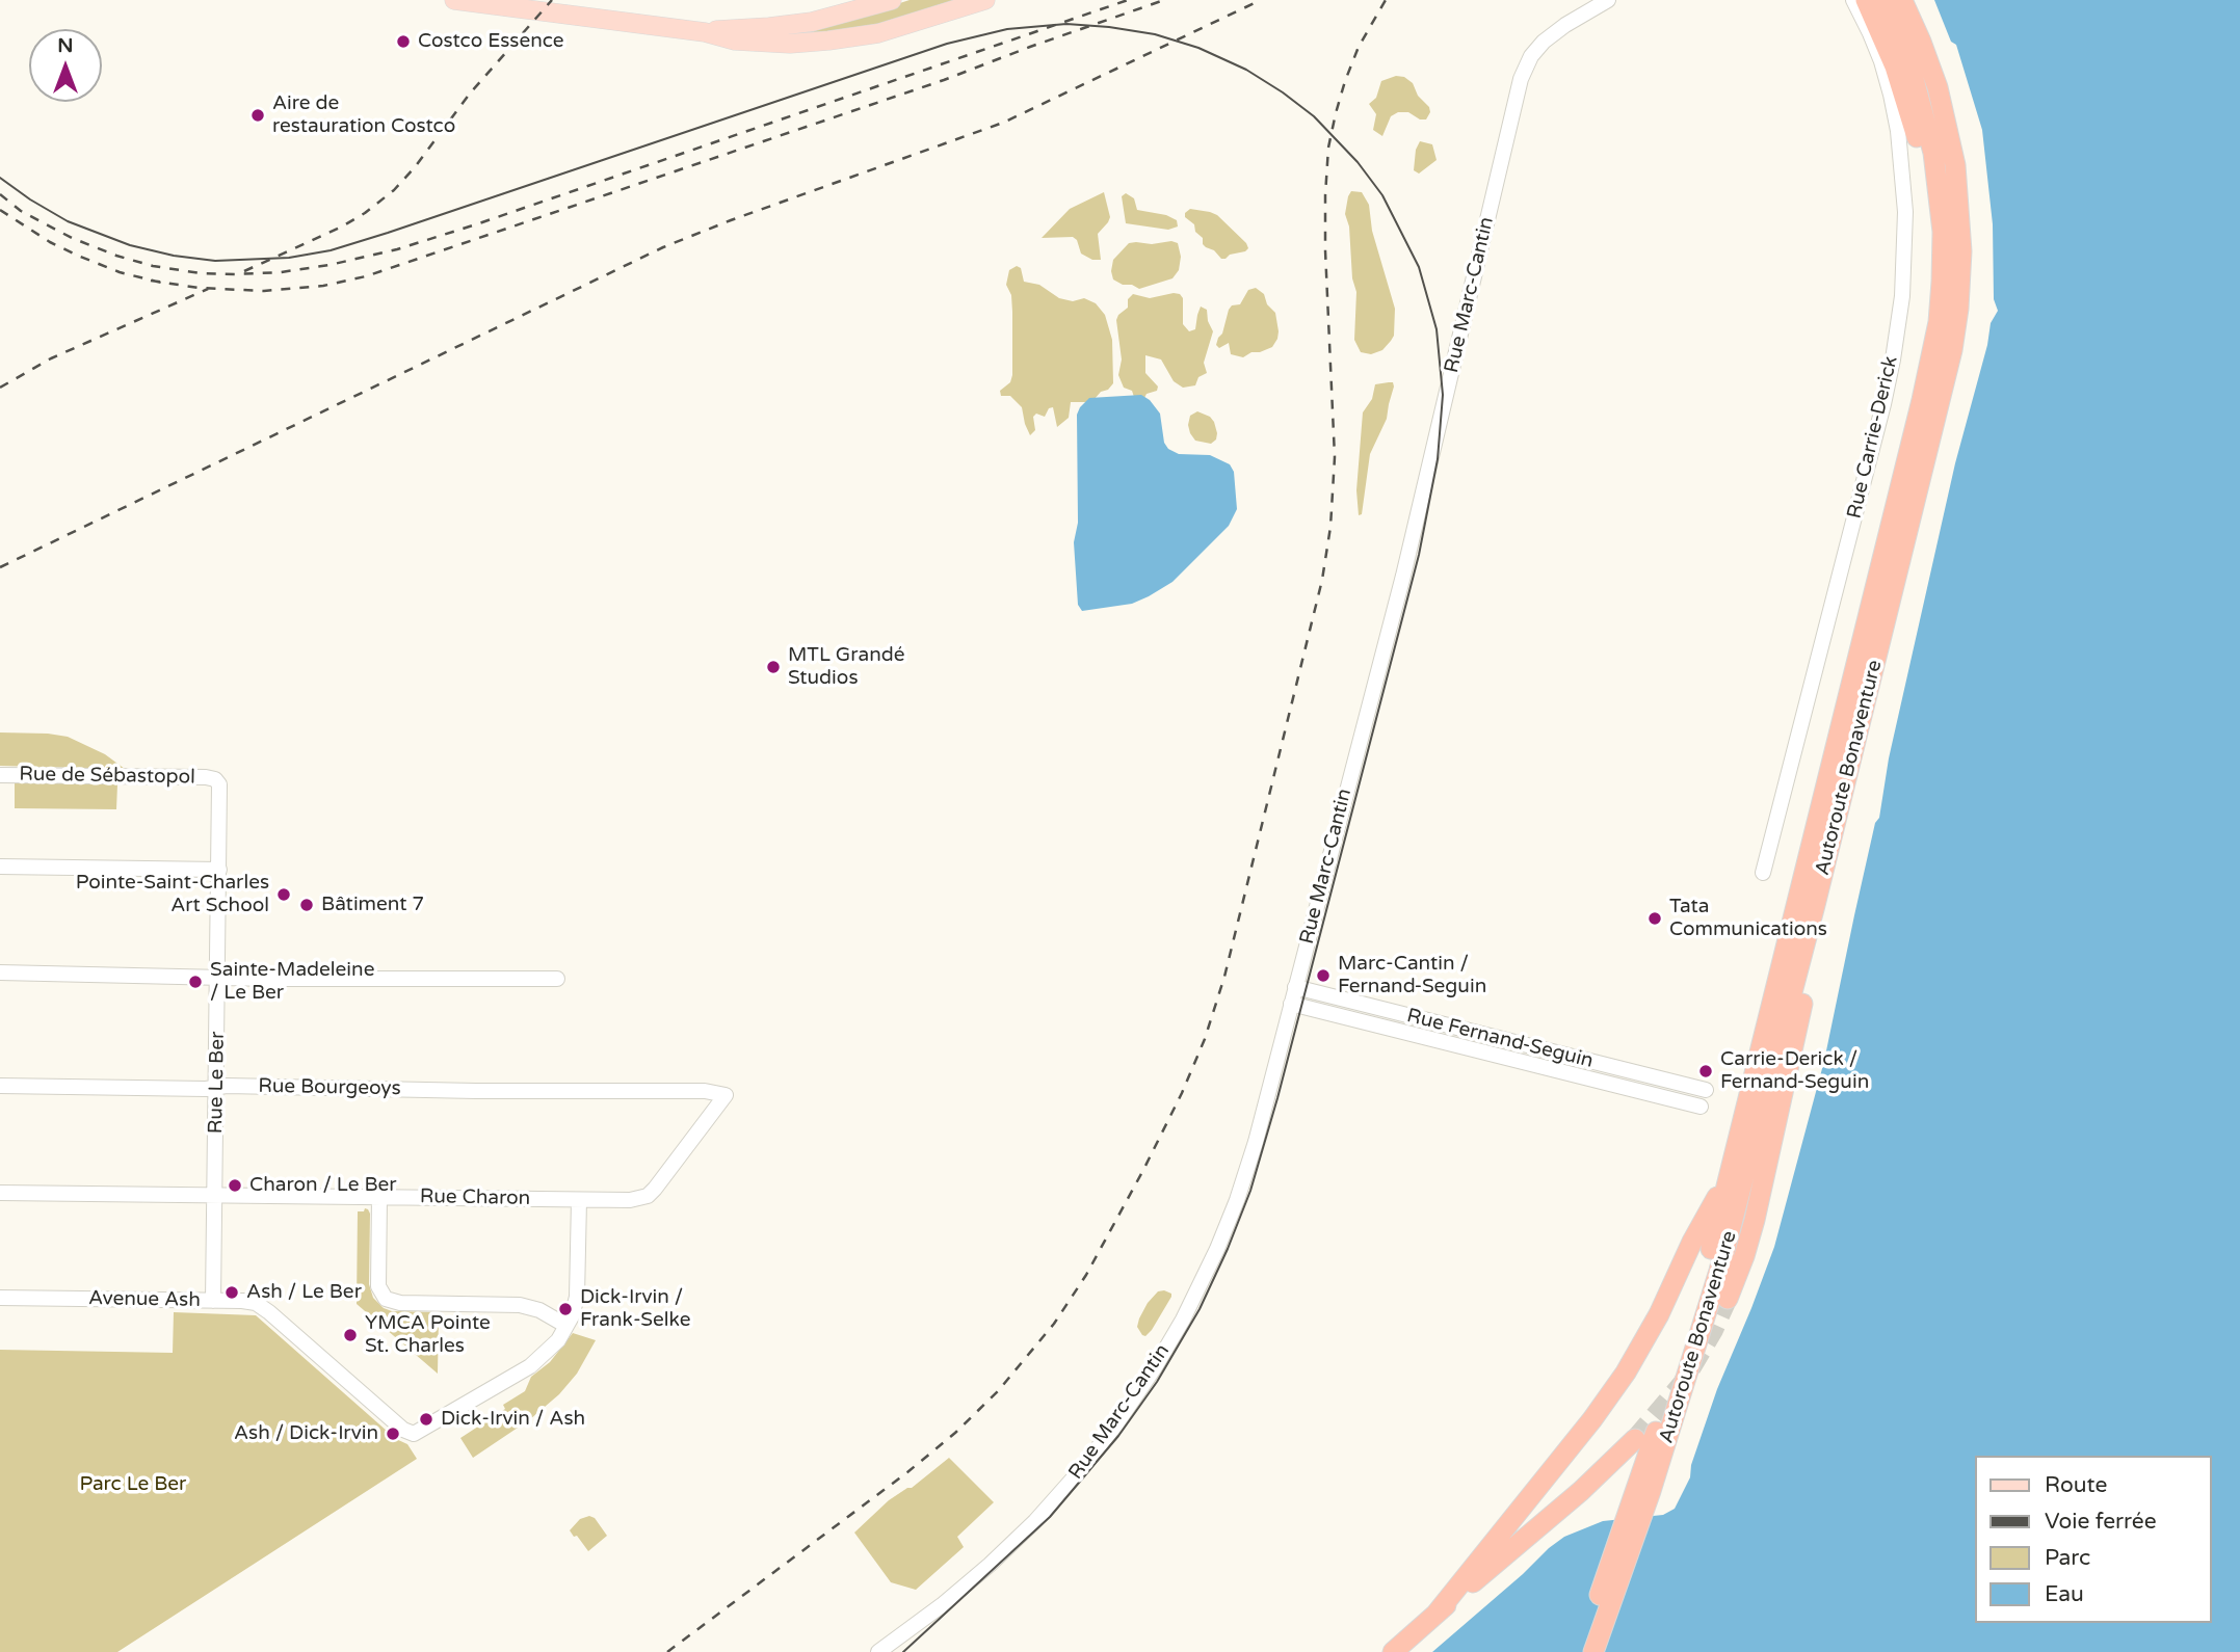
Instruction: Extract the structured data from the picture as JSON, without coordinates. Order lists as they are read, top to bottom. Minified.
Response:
{"streets":{"highway":["Autoroute Bonaventure"],"street":["Rue Marc-Cantin","Rue Carrie-Derick","Rue de Sébastopol","Rue Fernand-Seguin","Rue Le Ber","Rue Bourgeoys","Rue Charon","Avenue Ash"]},"crossings":[["Rue Marc-Cantin","Rue Fernand-Seguin"],["Rue de Sébastopol","Rue Le Ber"],["Rue Le Ber","Rue Bourgeoys"],["Rue Le Ber","Rue Charon"],["Rue Le Ber","Avenue Ash"],["Rue Bourgeoys","Rue Charon"]],"parks":["Parc Le Ber"],"places":["Costco Essence","Aire de restauration Costco","MTL Grandé Studios","Pointe-Saint-Charles Art School","Bâtiment 7","Tata Communications","Marc-Cantin / Fernand-Seguin","Sainte-Madeleine / Le Ber","Carrie-Derick / Fernand-Seguin","Charon / Le Ber","Ash / Le Ber","Dick-Irvin / Frank-Selke","YMCA Pointe St. Charles","Dick-Irvin / Ash","Ash / Dick-Irvin"],"legend":["Route","Voie ferrée","Parc","Eau"],"north":"top"}
